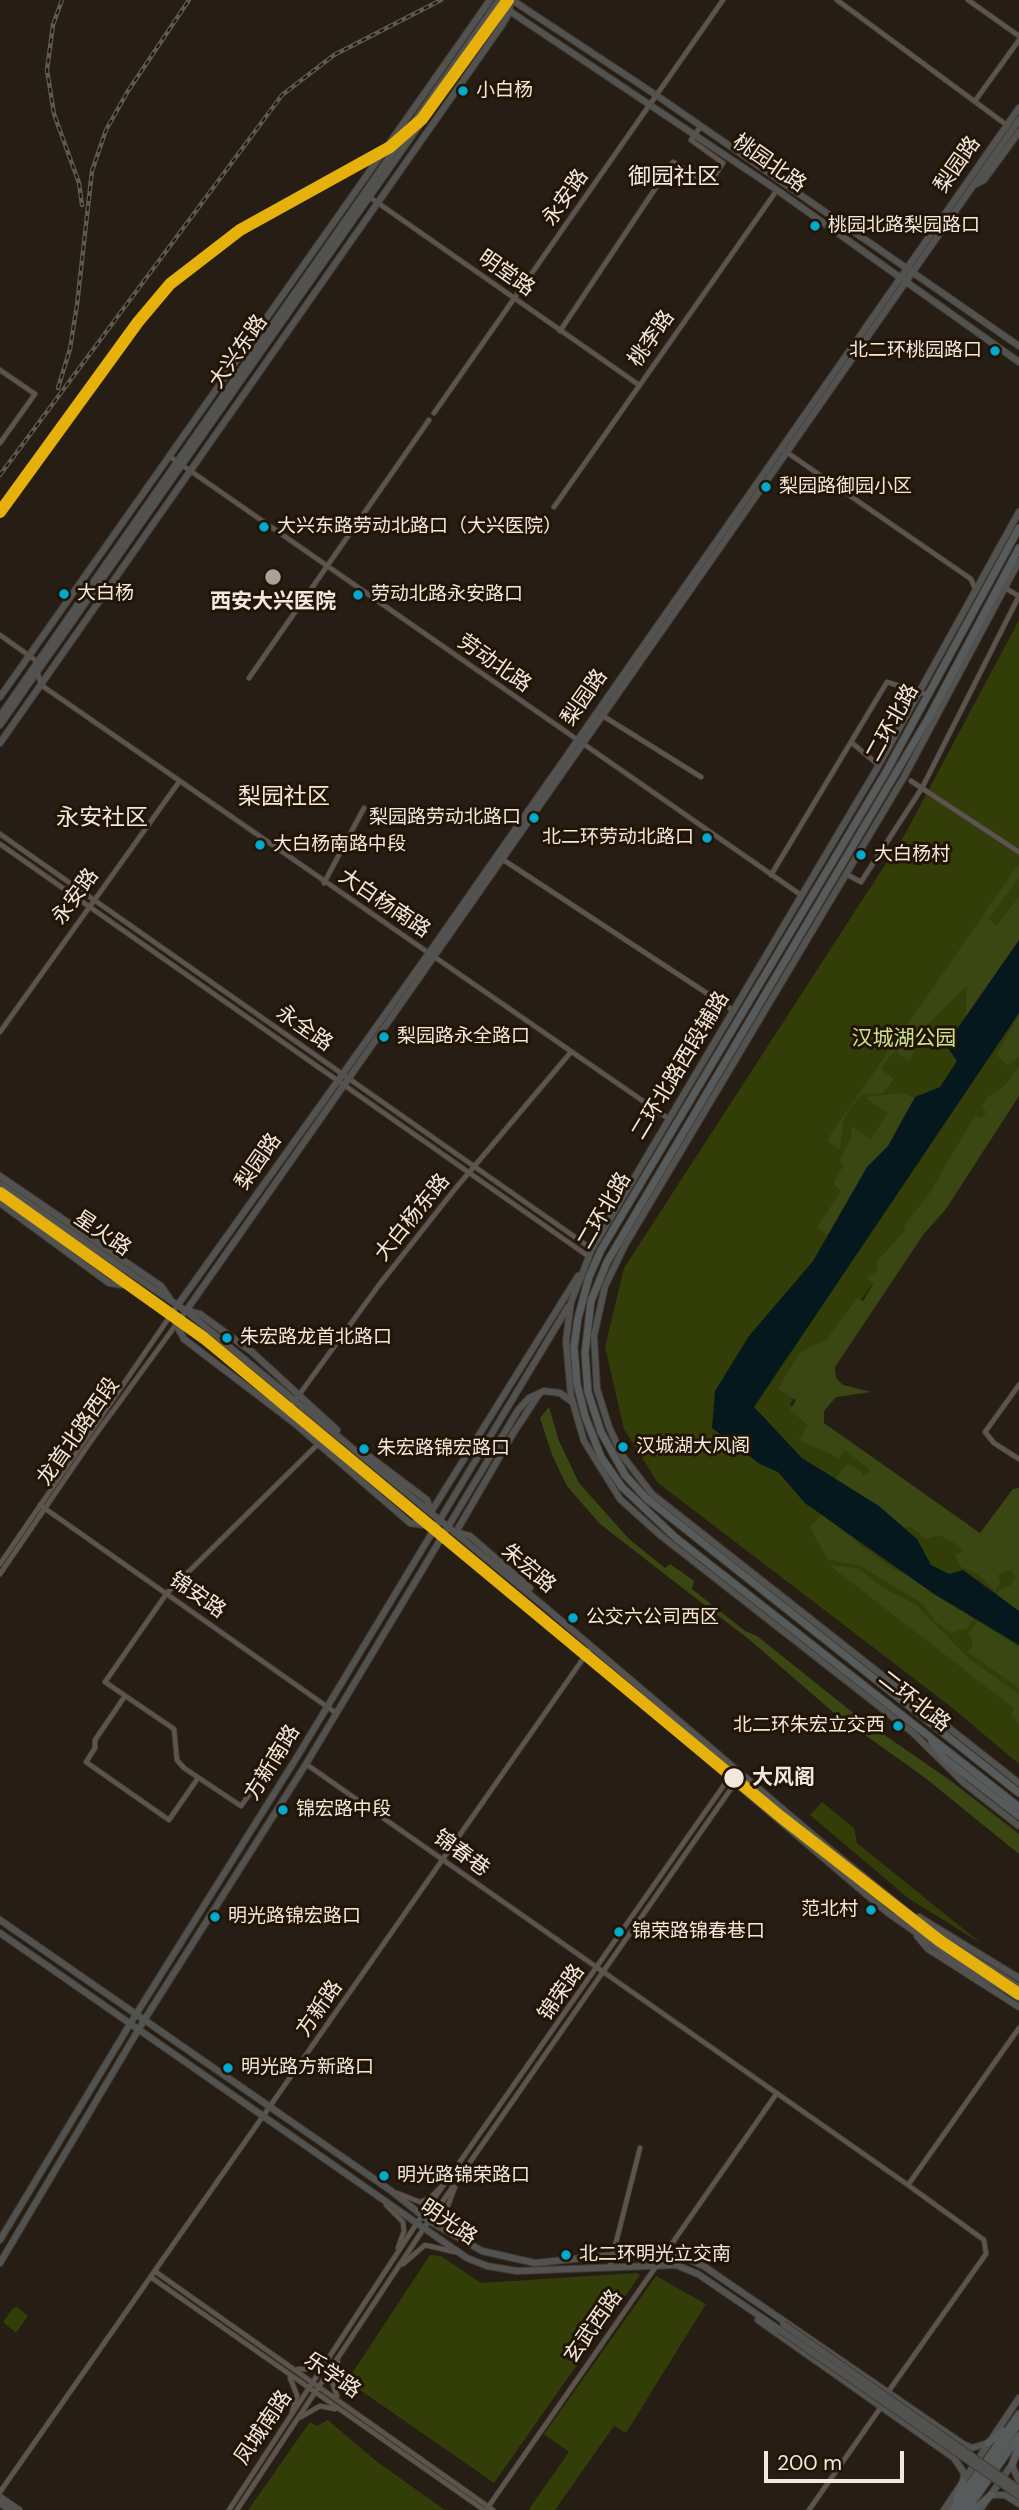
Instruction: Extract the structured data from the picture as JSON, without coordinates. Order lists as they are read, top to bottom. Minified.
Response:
{"streets":{"highway":["二环北路"],"main road":["桃园北路","梨园路","大兴东路","二环北路西段辅路","星火路","朱宏路","方新南路","明光路"],"street":["永安路","明堂路","桃李路","劳动北路","大白杨南路","永全路","大白杨东路","龙首北路西段","锦安路","锦春巷","锦荣路","方新路","玄武西路","乐学路","凤城南路"]},"crossings":[["桃园北路","梨园路"],["桃园北路","永安路"],["桃园北路","桃李路"],["桃园北路","大兴东路"],["梨园路","劳动北路"],["梨园路","大白杨南路"],["梨园路","永全路"],["梨园路","星火路"],["梨园路","龙首北路西段"],["梨园路","朱宏路"],["永安路","明堂路"],["永安路","大白杨南路"],["永安路","永全路"],["明堂路","桃李路"],["明堂路","大兴东路"],["大兴东路","劳动北路"],["劳动北路","二环北路西段辅路"],["二环北路","二环北路西段辅路"],["大白杨南路","二环北路西段辅路"],["大白杨南路","大白杨东路"],["永全路","二环北路西段辅路"],["永全路","大白杨东路"],["二环北路西段辅路","方新南路"],["大白杨东路","朱宏路"],["星火路","龙首北路西段"],["星火路","朱宏路"],["龙首北路西段","朱宏路"],["龙首北路西段","锦安路"],["朱宏路","方新南路"],["朱宏路","锦荣路"],["朱宏路","方新路"],["锦安路","方新南路"],["方新南路","锦春巷"],["方新南路","明光路"],["锦春巷","锦荣路"],["锦春巷","方新路"],["锦荣路","明光路"],["锦荣路","凤城南路"],["方新路","明光路"],["方新路","乐学路"],["明光路","玄武西路"],["明光路","凤城南路"],["玄武西路","乐学路"],["乐学路","凤城南路"]],"districts":["御园社区","梨园社区","永安社区"],"parks":["汉城湖公园"],"places":["小白杨","桃园北路梨园路口","北二环桃园路口","梨园路御园小区","大兴东路劳动北路口（大兴医院）","西安大兴医院","大白杨","劳动北路永安路口","梨园路劳动北路口","北二环劳动北路口","大白杨南路中段","大白杨村","梨园路永全路口","朱宏路龙首北路口","汉城湖大风阁","朱宏路锦宏路口","公交六公司西区","北二环朱宏立交西","大风阁","锦宏路中段","范北村","明光路锦宏路口","锦荣路锦春巷口","明光路方新路口","明光路锦荣路口","北二环明光立交南"],"scale_bar":"200 m"}
